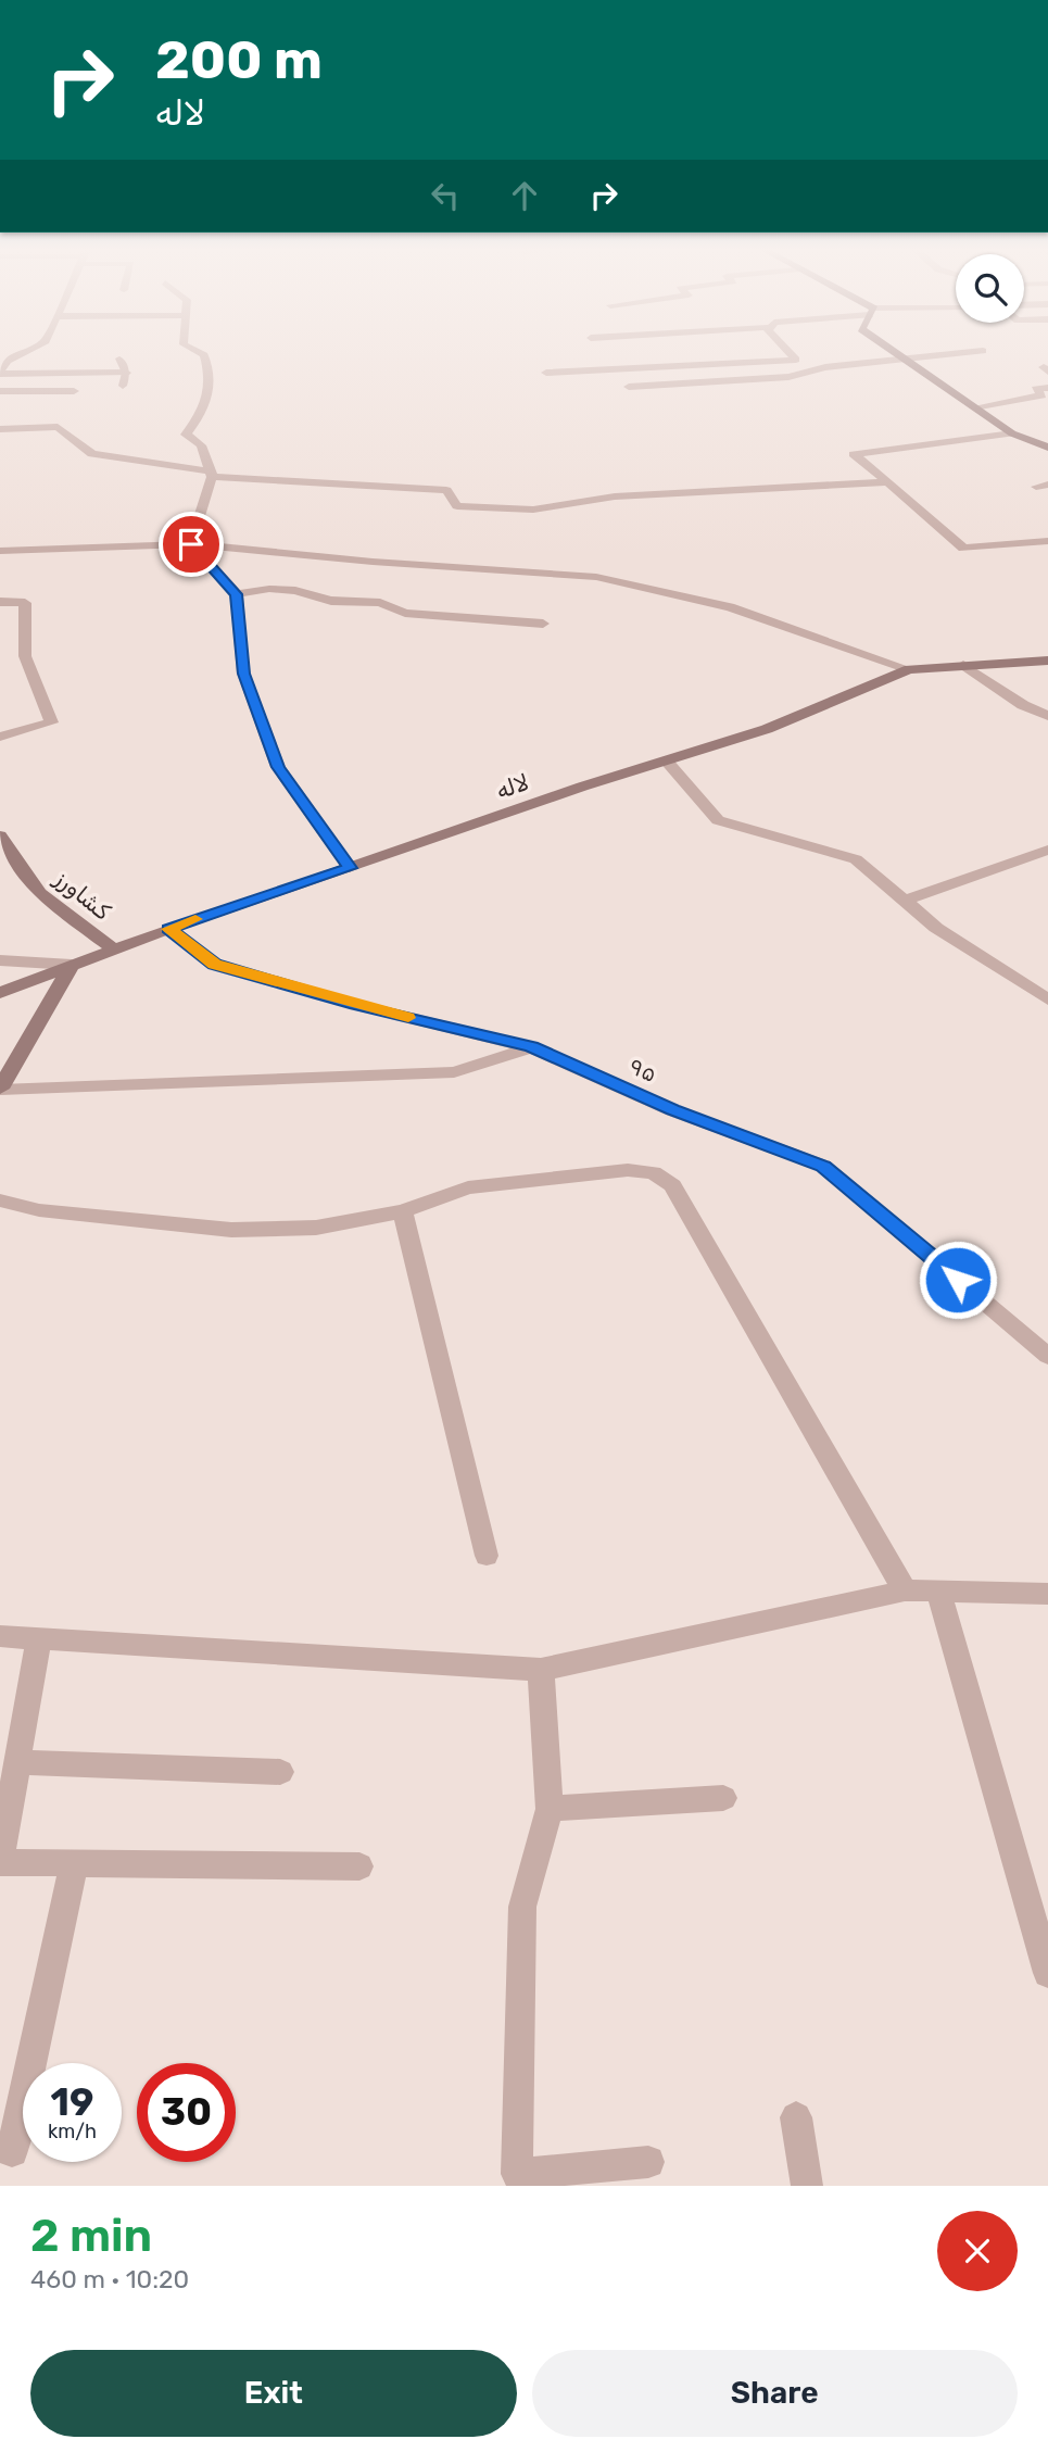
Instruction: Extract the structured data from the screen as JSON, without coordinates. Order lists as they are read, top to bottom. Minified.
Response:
{"streets":{"street":["لاله","کشاورز","۹۵"]},"crossings":[["لاله","کشاورز"],["لاله","۹۵"]],"page":{"turn":["200 m","لاله"],"speed":"19 km/h","limit":"30","heading":["2 min","460 m · 10:20"],"buttons":["Exit","Share"]}}
